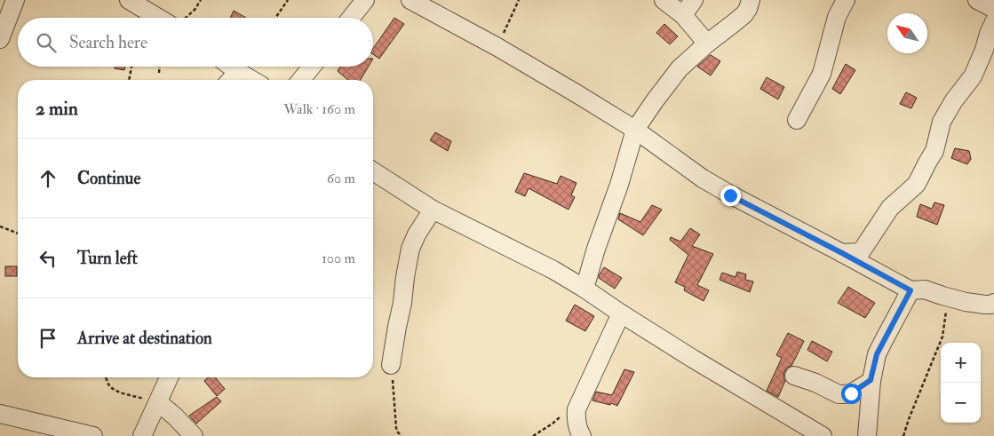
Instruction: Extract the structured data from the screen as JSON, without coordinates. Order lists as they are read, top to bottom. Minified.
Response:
{"north":"top left","page":{"search":"Search here","heading":["2 min","Walk · 160 m"],"list":[["Continue","60 m"],["Turn left","100 m"],"Arrive at destination"],"map_buttons":["+","−"]}}
